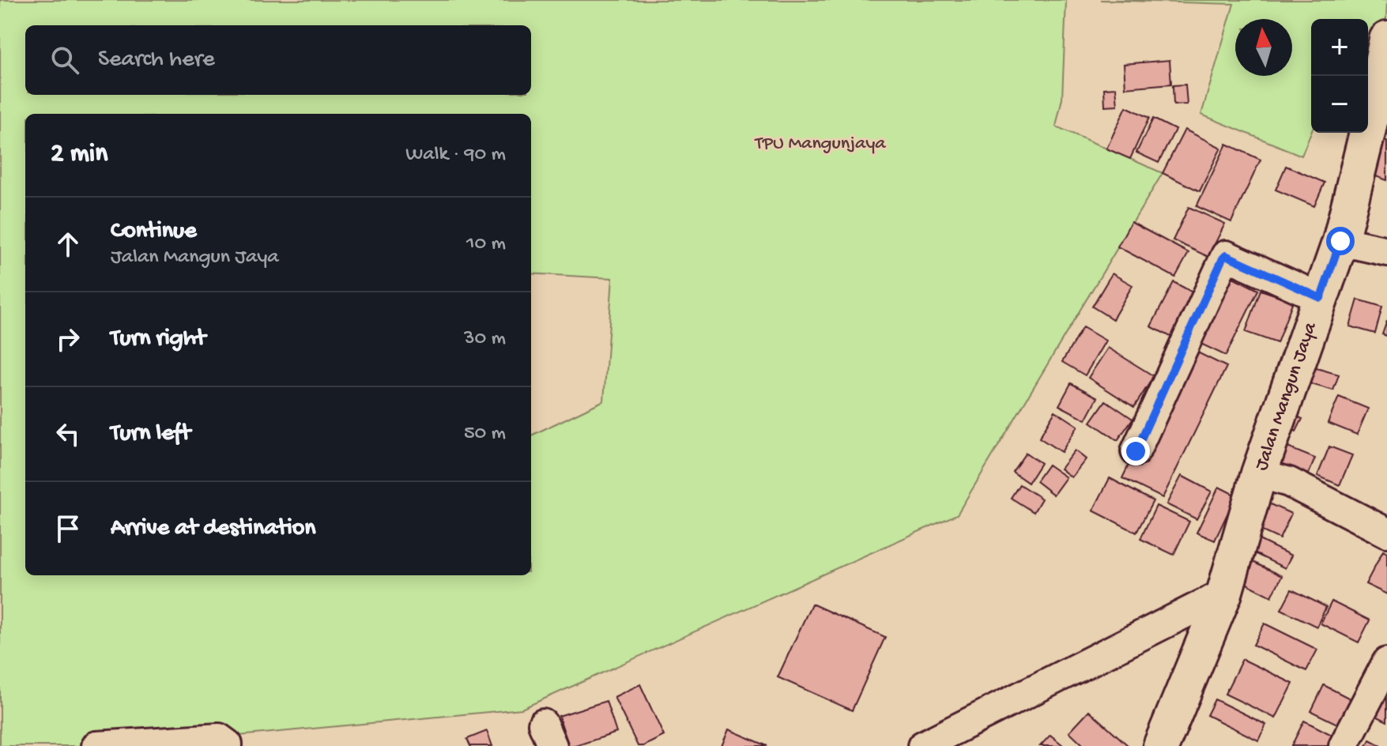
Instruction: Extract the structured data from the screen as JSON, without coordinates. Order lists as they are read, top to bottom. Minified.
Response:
{"streets":{"street":["Jalan Mangun Jaya"]},"parks":["TPU Mangunjaya"],"north":"top","page":{"map_buttons":["+","−"],"search":"Search here","heading":["2 min","Walk · 90 m"],"list":[["Continue","Jalan Mangun Jaya","10 m"],["Turn right","30 m"],["Turn left","50 m"],"Arrive at destination"]}}
